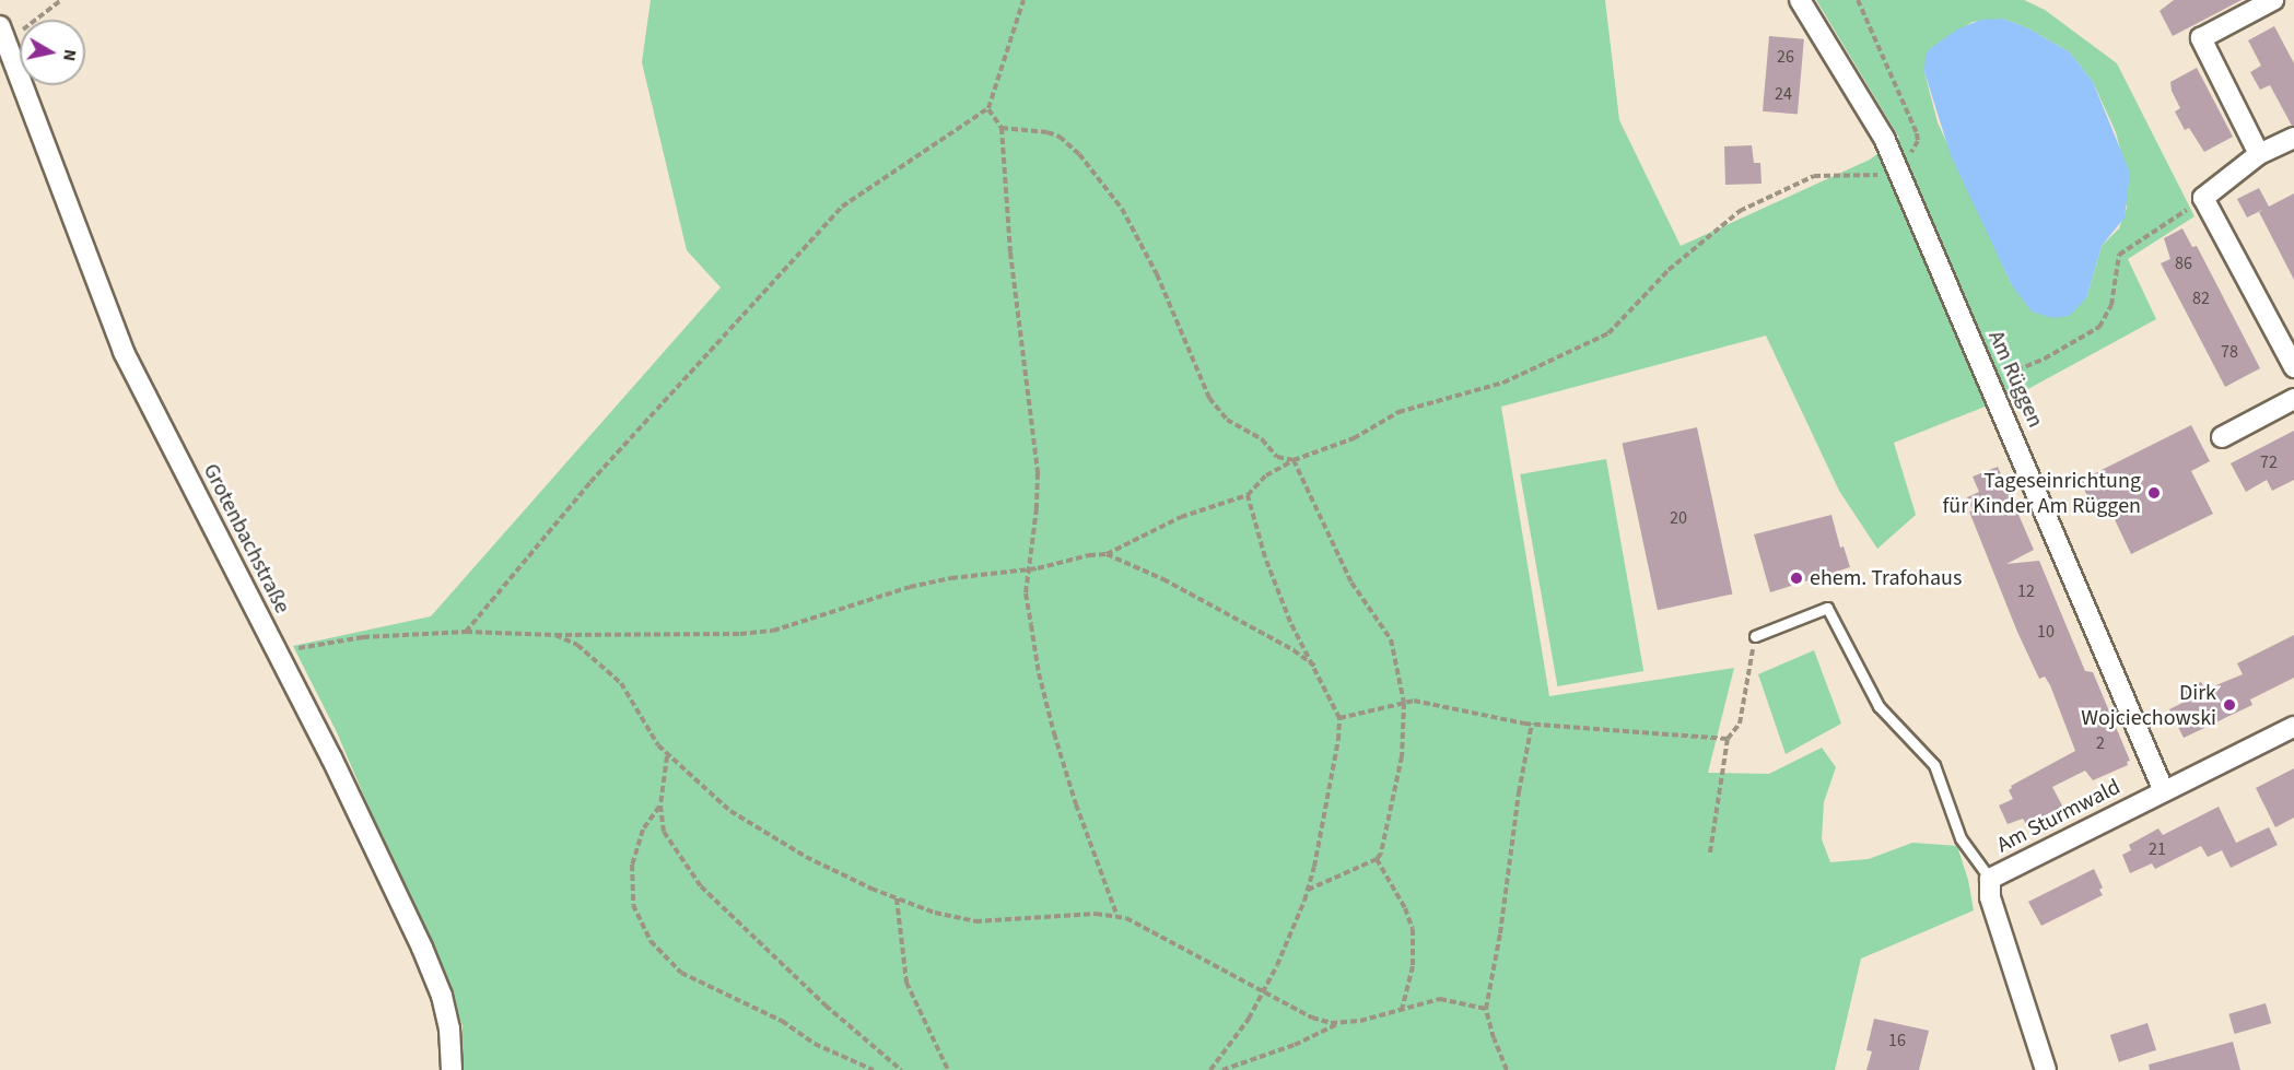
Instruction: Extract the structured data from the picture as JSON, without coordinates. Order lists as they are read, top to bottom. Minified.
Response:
{"streets":{"street":["Am Rüggen","Grotenbachstraße","Am Sturmwald"]},"crossings":[["Am Rüggen","Am Sturmwald"]],"places":["Tageseinrichtung für Kinder Am Rüggen","ehem. Trafohaus","Dirk Wojciechowski"],"house_numbers":["26","24","86","82","78","72","20","12","10","2","21","16"],"north":"right"}
